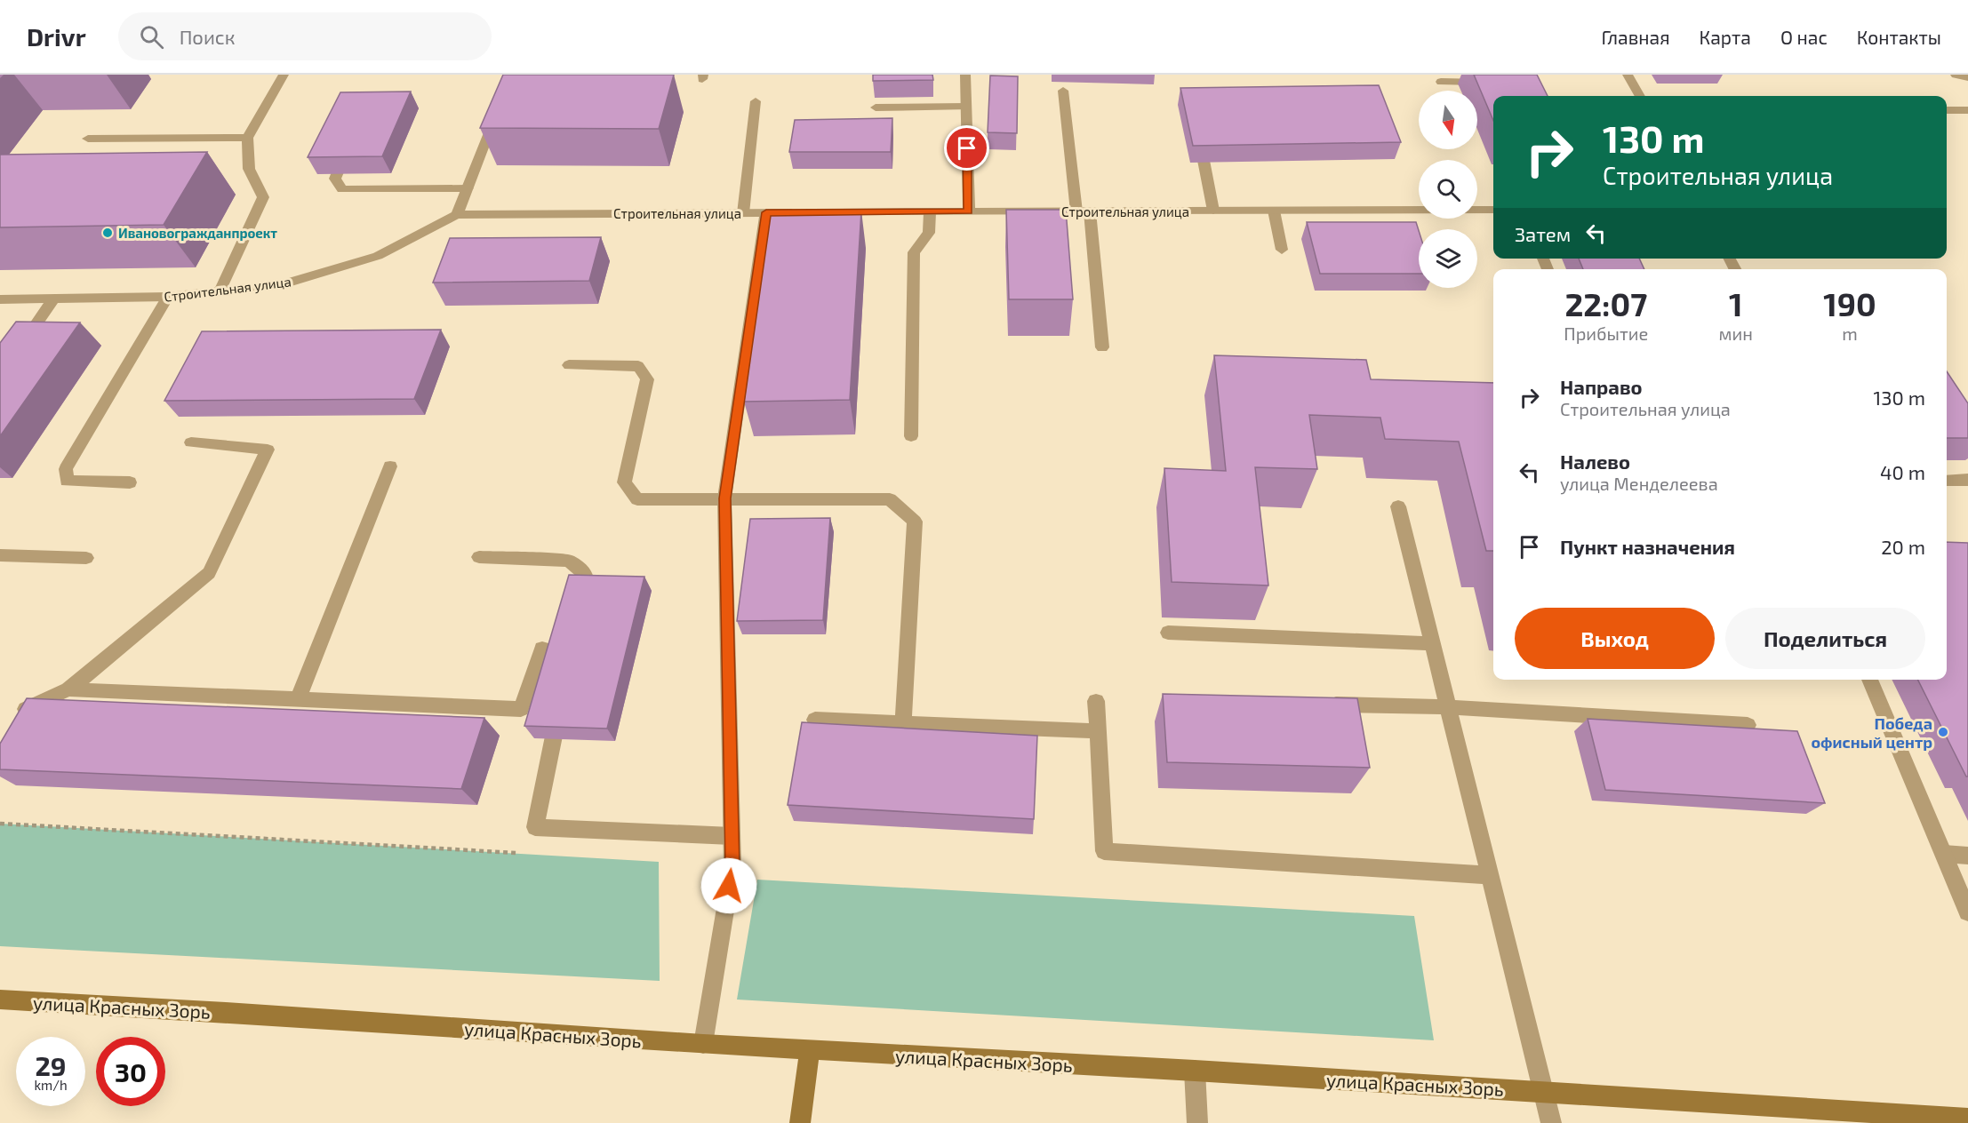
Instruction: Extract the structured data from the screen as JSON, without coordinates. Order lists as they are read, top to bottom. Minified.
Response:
{"streets":{"street":["Строительная улица","улица Красных Зорь"]},"places":["Ивановогражданпроект","Победа офисный центр"],"north":"bottom","page":{"header":"Drivr","search":"Поиск","nav":["Главная","Карта","О нас","Контакты"],"turn":["130 m","Строительная улица"],"then":"Затем","eta":["22:07","Прибытие","1","мин","190","m"],"list":[{"name":"Направо","note":"Строительная улица","value":"130 m"},{"name":"Налево","note":"улица Менделеева","value":"40 m"},{"name":"Пункт назначения","value":"20 m"}],"buttons":["Выход","Поделиться"],"speed":"29 km/h","limit":"30"}}
